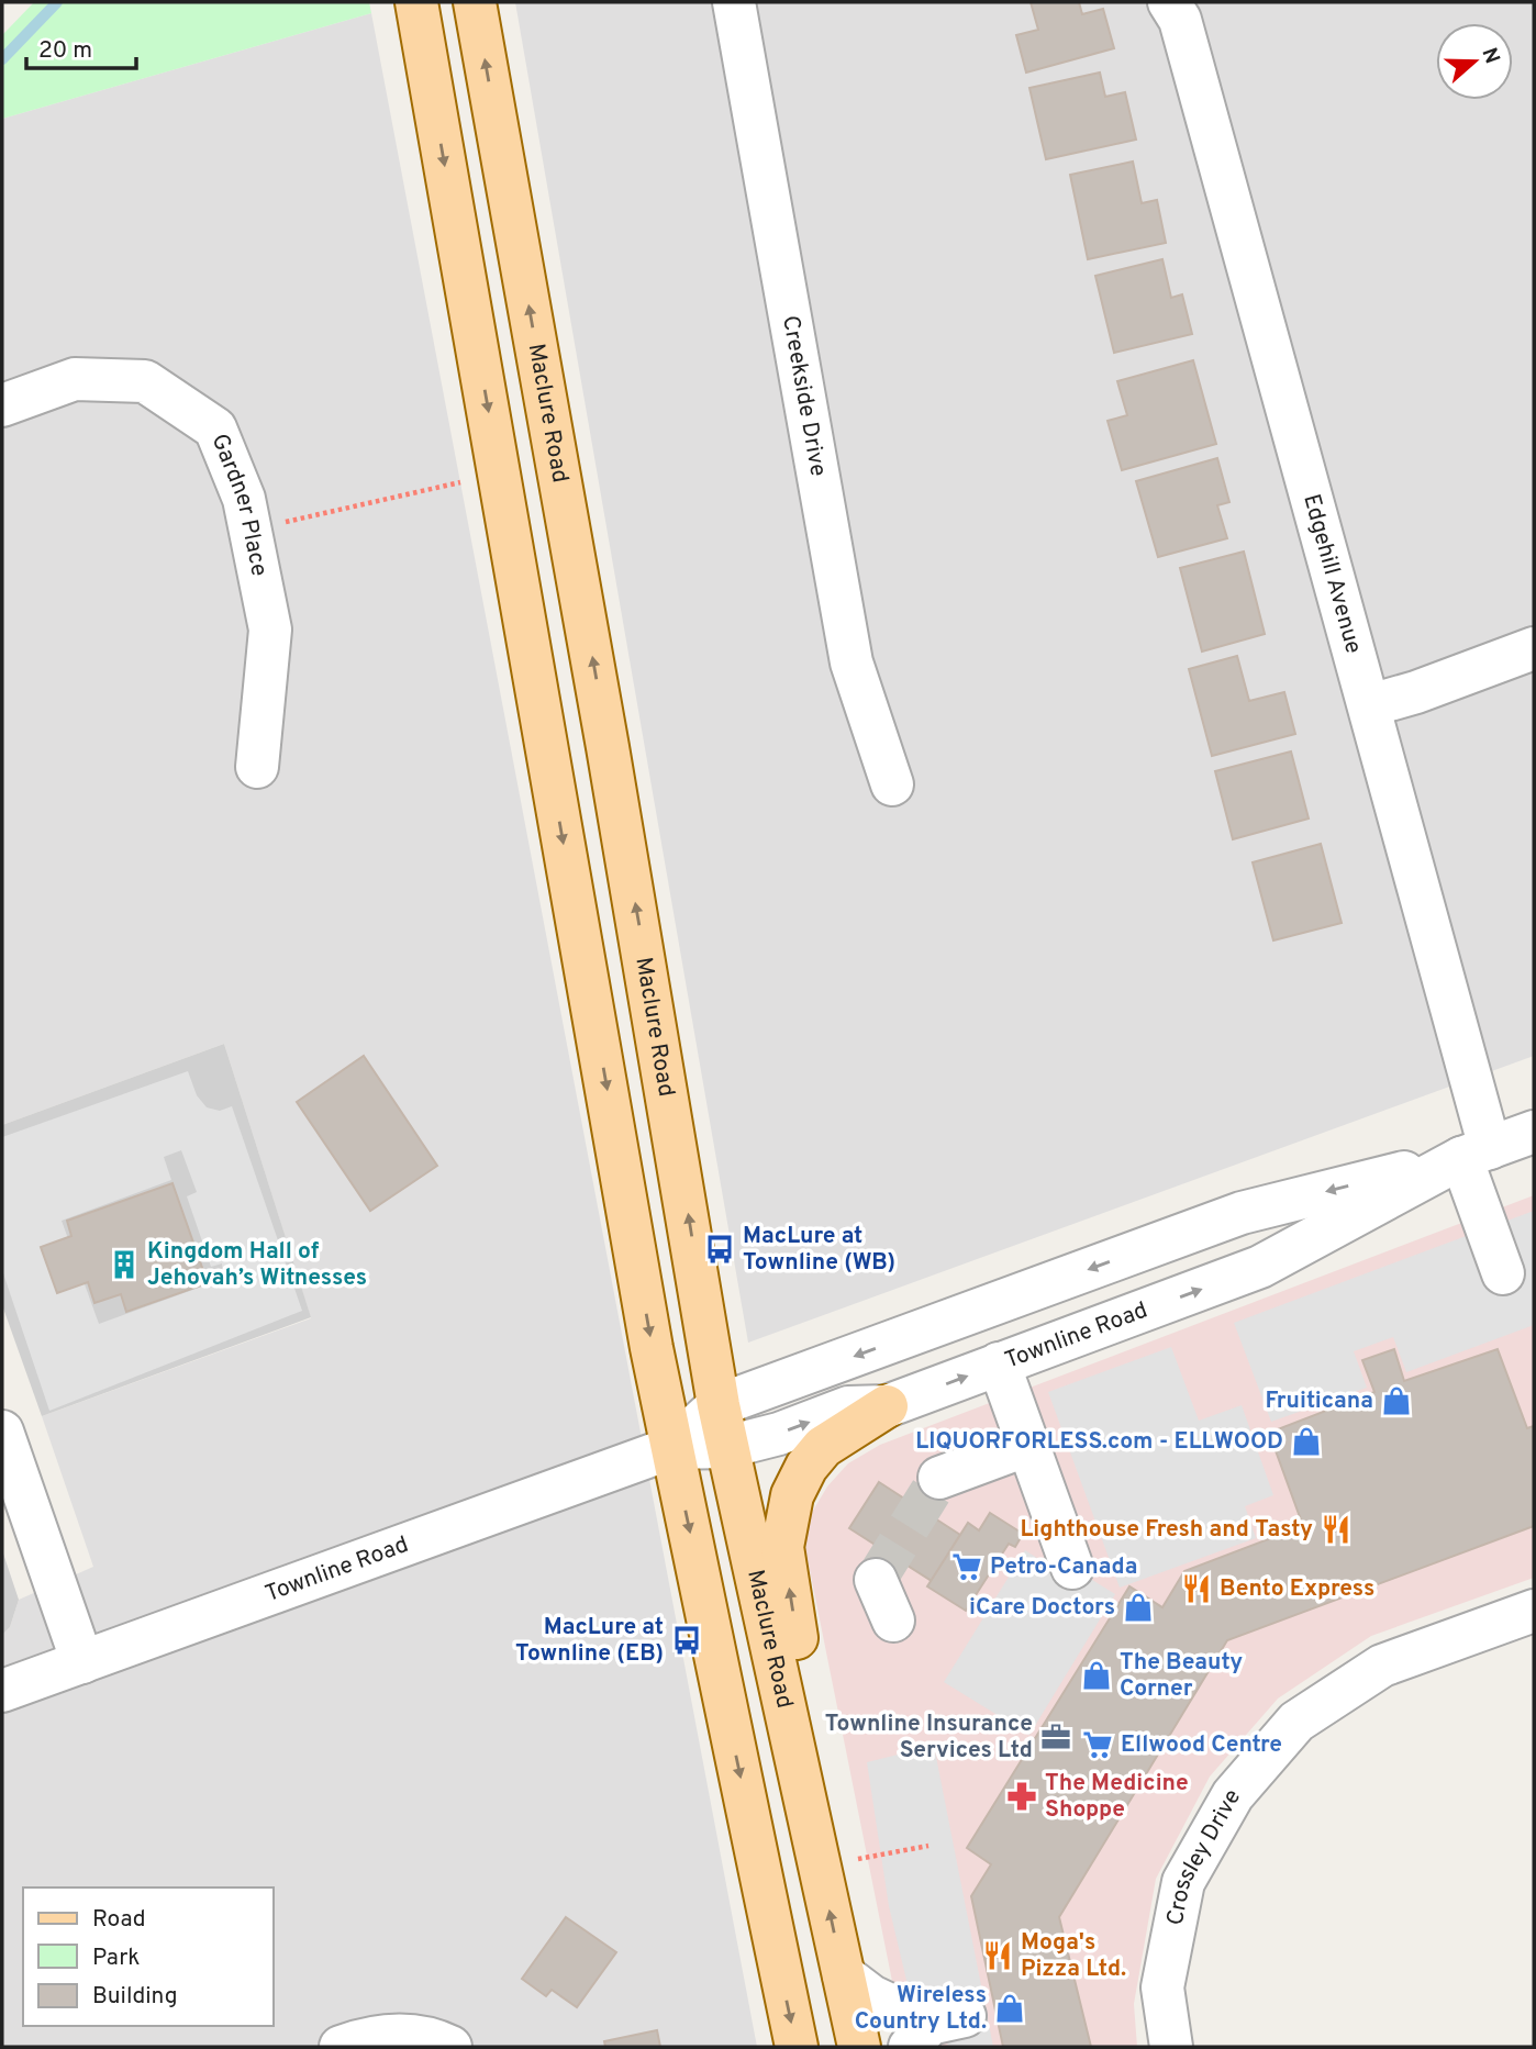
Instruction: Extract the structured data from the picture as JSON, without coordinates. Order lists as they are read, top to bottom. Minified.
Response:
{"streets":{"main road":["Maclure Road"],"street":["Creekside Drive","Gardner Place","Edgehill Avenue","Townline Road","Crossley Drive"]},"crossings":[["Maclure Road","Townline Road"],["Edgehill Avenue","Townline Road"]],"places":{"bus stop":["MacLure at Townline (WB)","MacLure at Townline (EB)"],"building":["Kingdom Hall of Jehovah’s Witnesses"],"shop":["Fruiticana","LIQUORFORLESS.com - ELLWOOD","iCare Doctors","The Beauty Corner","Wireless Country Ltd."],"restaurant":["Lighthouse Fresh and Tasty","Bento Express","Moga's Pizza Ltd."],"supermarket":["Petro-Canada","Ellwood Centre"],"office":["Townline Insurance Services Ltd"],"pharmacy":["The Medicine Shoppe"]},"legend":["Road","Park","Building"],"scale_bar":"20 m","north":"right"}
